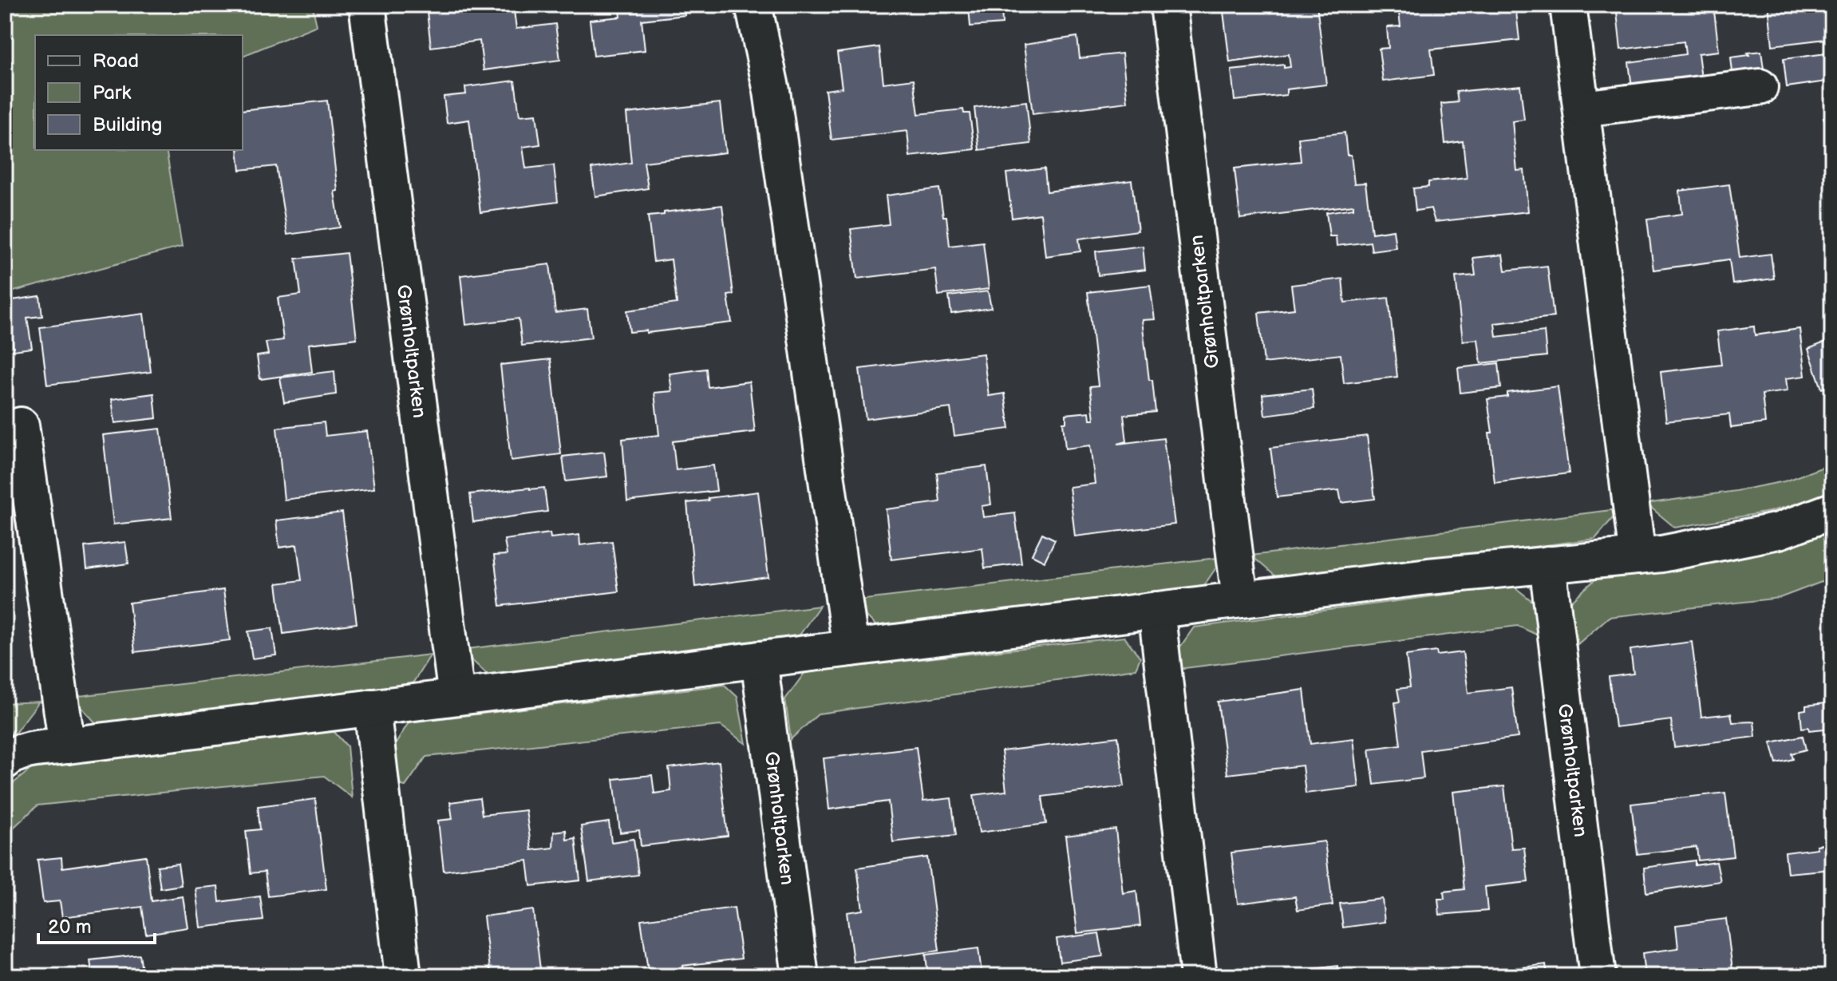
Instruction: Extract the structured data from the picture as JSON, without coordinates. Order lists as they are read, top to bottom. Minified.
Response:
{"streets":{"street":["Grønholtparken"]},"legend":["Road","Park","Building"],"scale_bar":"20 m"}
